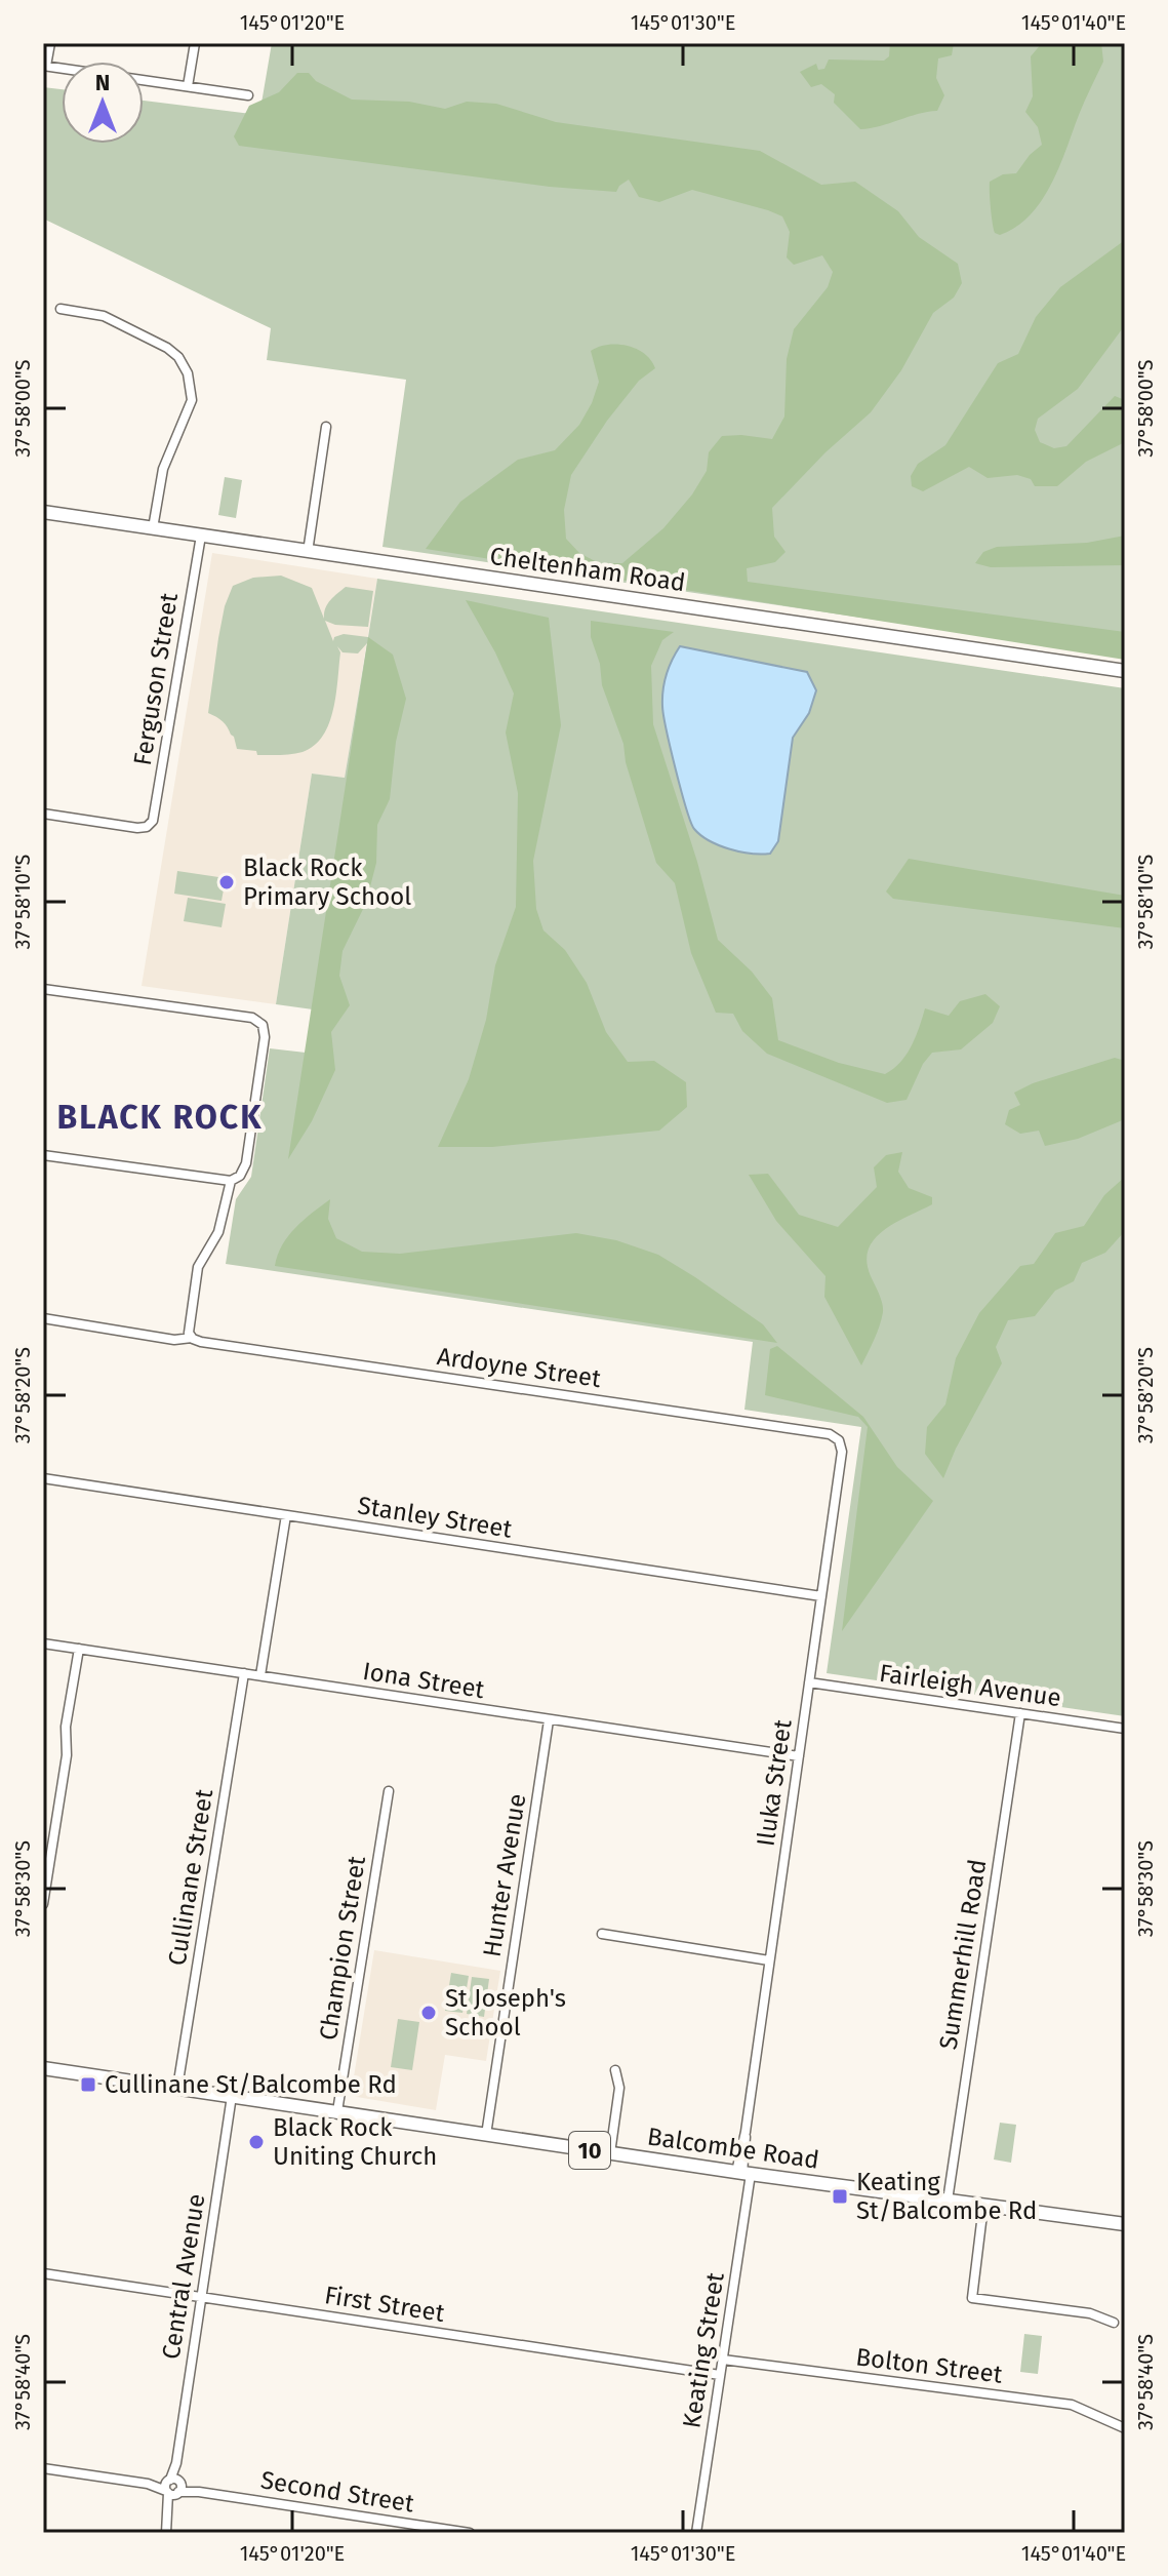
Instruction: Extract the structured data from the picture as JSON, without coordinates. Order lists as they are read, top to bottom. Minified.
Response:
{"streets":{"street":["Cheltenham Road","Ferguson Street","Ardoyne Street","Stanley Street","Iona Street","Fairleigh Avenue","Iluka Street","Hunter Avenue","Cullinane Street","Champion Street","Summerhill Road","Balcombe Road","10","Central Avenue","First Street","Keating Street","Bolton Street","Second Street"]},"crossings":[["Cheltenham Road","Ferguson Street"],["Ardoyne Street","Iluka Street"],["Stanley Street","Iluka Street"],["Iona Street","Iluka Street"],["Iona Street","Hunter Avenue"],["Iona Street","Cullinane Street"],["Fairleigh Avenue","Iluka Street"],["Fairleigh Avenue","Summerhill Road"],["Iluka Street","Balcombe Road"],["Iluka Street","Keating Street"],["Hunter Avenue","Balcombe Road"],["Cullinane Street","Balcombe Road"],["Champion Street","Balcombe Road"],["Summerhill Road","Balcombe Road"],["Balcombe Road","Central Avenue"],["Balcombe Road","Keating Street"],["Central Avenue","First Street"],["Central Avenue","Second Street"],["First Street","Keating Street"],["Keating Street","Bolton Street"]],"districts":["BLACK ROCK"],"places":{"other":["Black Rock Primary School","St Joseph's School","Black Rock Uniting Church"],"transit":["Cullinane St/Balcombe Rd","Keating St/Balcombe Rd"]},"north":"top","coordinates":["145°01'20\"E","145°01'30\"E","145°01'40\"E","37°58'00\"S","37°58'10\"S","37°58'20\"S","37°58'30\"S","37°58'40\"S"]}
